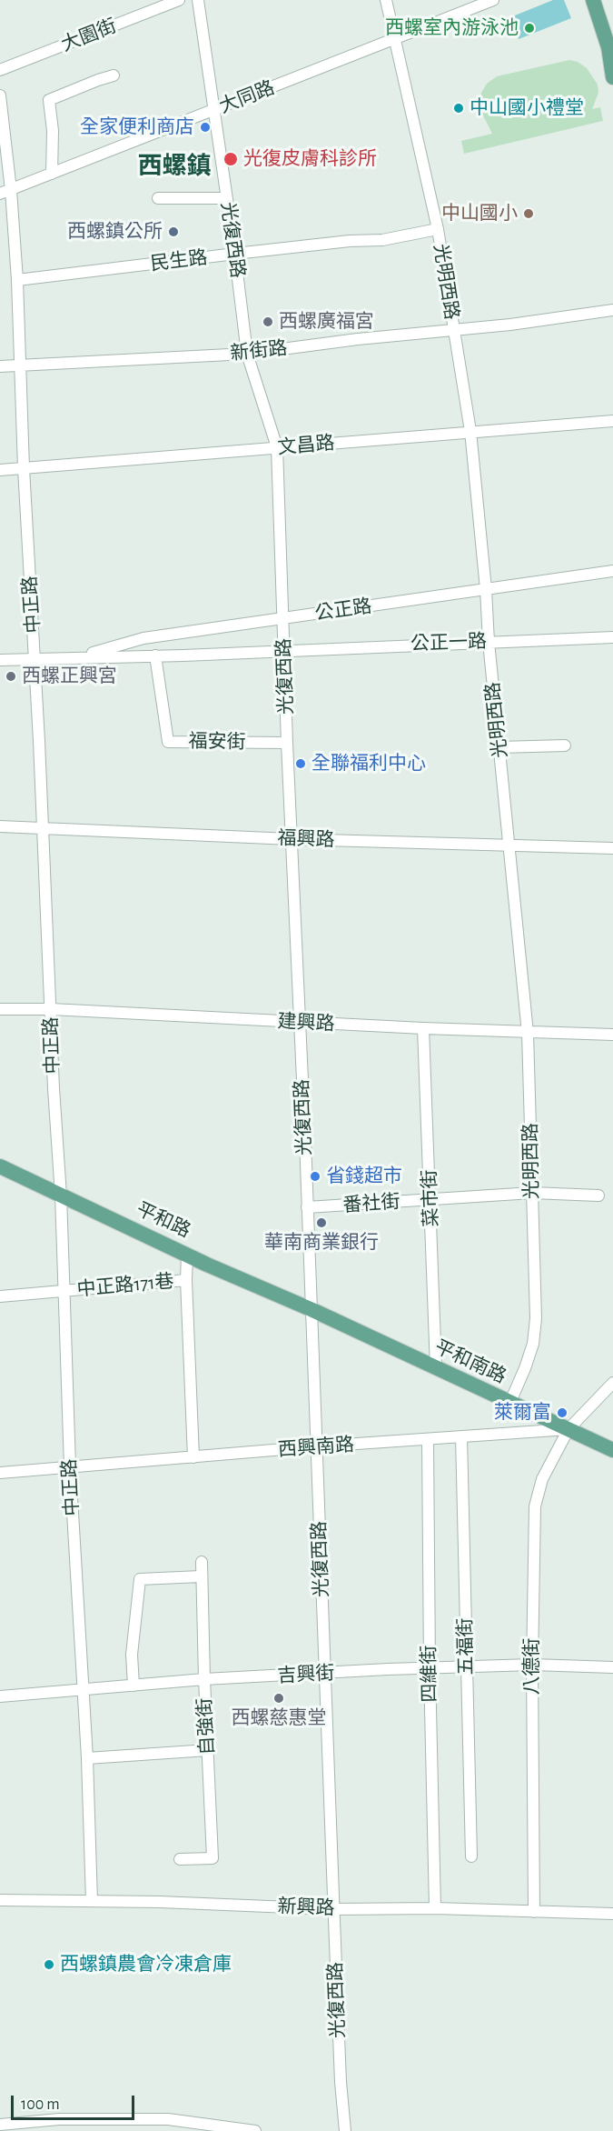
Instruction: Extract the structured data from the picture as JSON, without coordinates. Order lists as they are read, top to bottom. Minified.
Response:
{"streets":{"main road":["平和路","平和南路"],"street":["大園街","大同路","光復西路","民生路","光明西路","新街路","文昌路","中正路","公正路","公正一路","福安街","福興路","建興路","菜市街","番社街","中正路171巷","西興南路","五福街","八德街","四維街","吉興街","自強街","新興路"]},"crossings":[["大同路","光復西路"],["大同路","光明西路"],["大同路","中正路"],["光復西路","民生路"],["光復西路","新街路"],["光復西路","文昌路"],["光復西路","公正路"],["光復西路","公正一路"],["光復西路","福安街"],["光復西路","福興路"],["光復西路","建興路"],["光復西路","番社街"],["光復西路","平和路"],["光復西路","平和南路"],["光復西路","西興南路"],["光復西路","吉興街"],["光復西路","新興路"],["民生路","光明西路"],["民生路","中正路"],["光明西路","新街路"],["光明西路","文昌路"],["光明西路","公正路"],["光明西路","公正一路"],["光明西路","福興路"],["光明西路","建興路"],["光明西路","番社街"],["光明西路","平和南路"],["新街路","中正路"],["文昌路","中正路"],["中正路","公正路"],["中正路","福興路"],["中正路","建興路"],["中正路","平和路"],["中正路","中正路171巷"],["中正路","西興南路"],["中正路","吉興街"],["中正路","新興路"],["公正路","公正一路"],["公正路","福安街"],["建興路","菜市街"],["菜市街","番社街"],["菜市街","平和南路"],["平和路","平和南路"],["平和南路","西興南路"],["平和南路","八德街"],["西興南路","五福街"],["西興南路","八德街"],["西興南路","四維街"],["五福街","吉興街"],["八德街","吉興街"],["八德街","新興路"],["四維街","吉興街"],["四維街","新興路"],["吉興街","自強街"]],"districts":["西螺鎮"],"places":["西螺室內游泳池","中山國小禮堂","全家便利商店","光復皮膚科診所","中山國小","西螺鎮公所","西螺廣福宮","西螺正興宮","全聯福利中心","省錢超市","華南商業銀行","萊爾富","西螺慈惠堂","西螺鎮農會冷凍倉庫"],"scale_bar":"100 m"}
